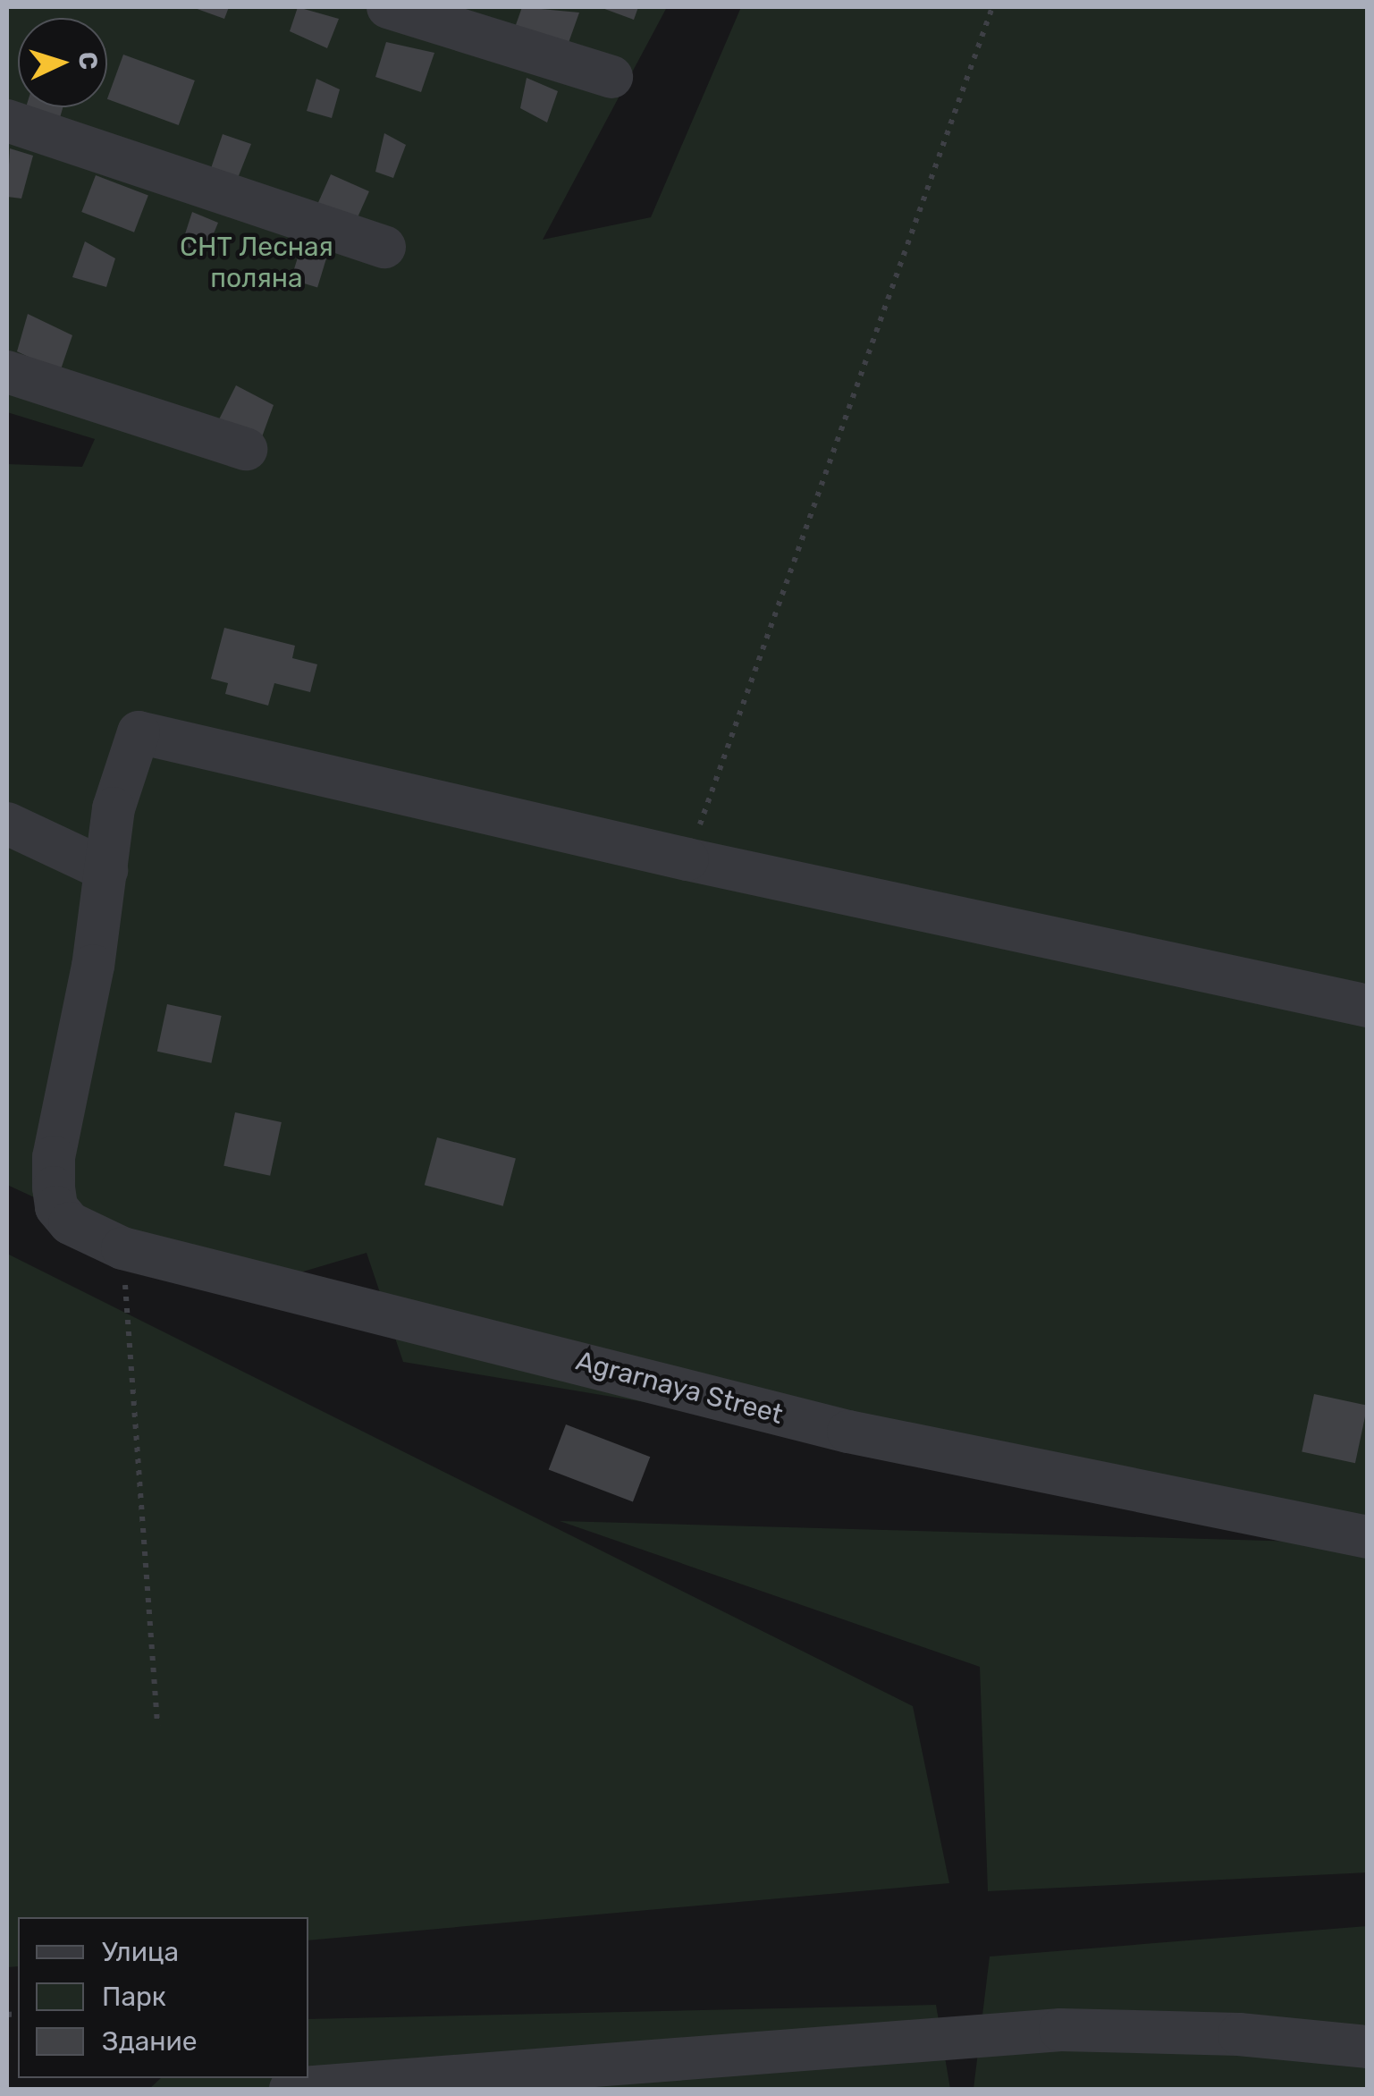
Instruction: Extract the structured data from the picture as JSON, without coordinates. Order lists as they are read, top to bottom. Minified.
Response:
{"streets":{"street":["Agrarnaya Street"]},"parks":["СНТ Лесная поляна"],"legend":["Улица","Парк","Здание"],"north":"right"}
